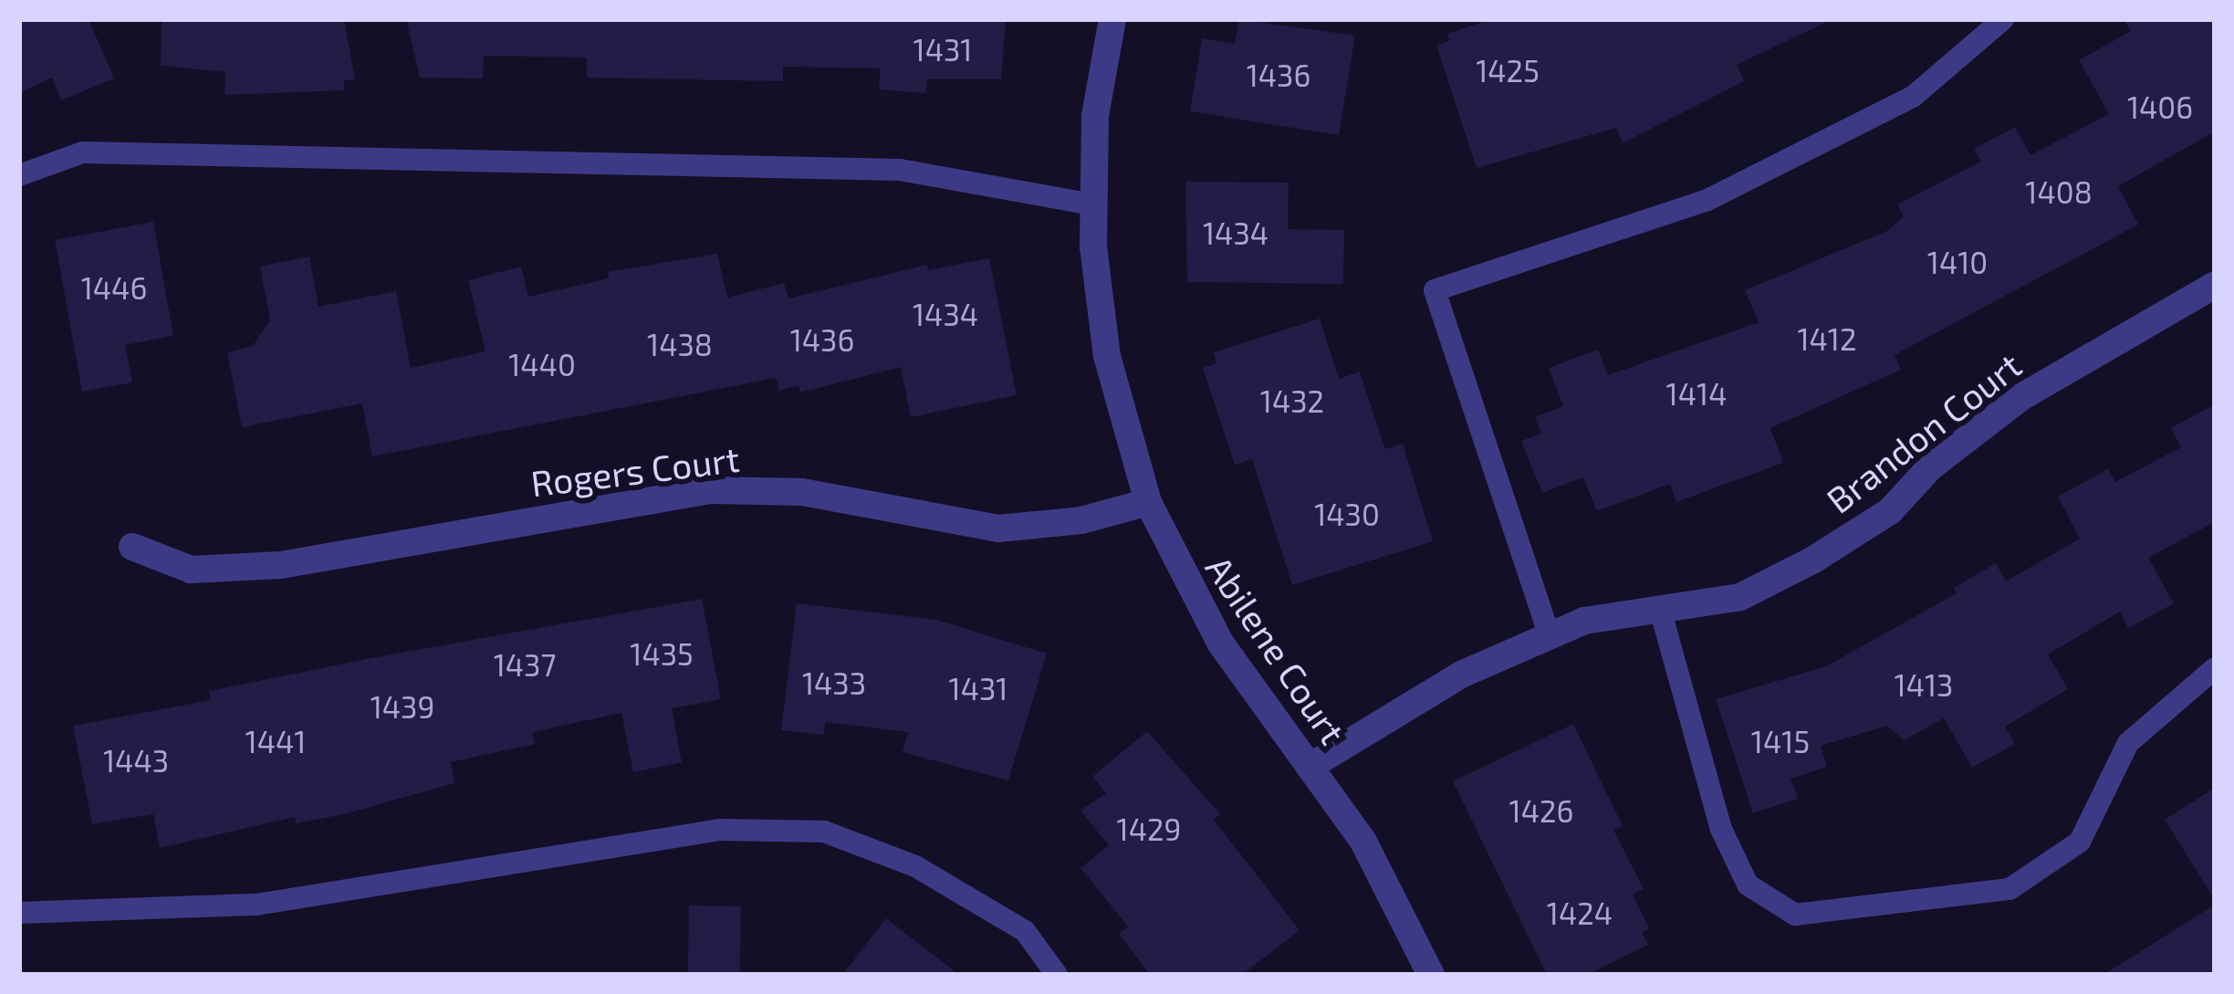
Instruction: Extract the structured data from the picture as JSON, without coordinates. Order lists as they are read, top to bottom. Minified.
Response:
{"streets":{"street":["Brandon Court","Rogers Court","Abilene Court"]},"crossings":[["Brandon Court","Abilene Court"],["Rogers Court","Abilene Court"]],"house_numbers":["1431","1425","1436","1406","1408","1434","1410","1446","1434","1412","1436","1438","1440","1414","1432","1430","1435","1437","1433","1413","1431","1439","1441","1415","1443","1426","1429","1424"]}
